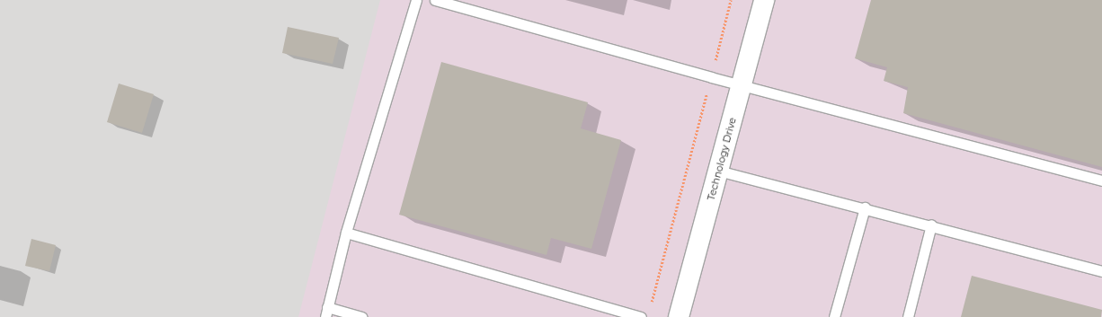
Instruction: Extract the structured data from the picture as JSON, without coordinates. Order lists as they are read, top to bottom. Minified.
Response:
{"streets":{"street":["Technology Drive"]}}
